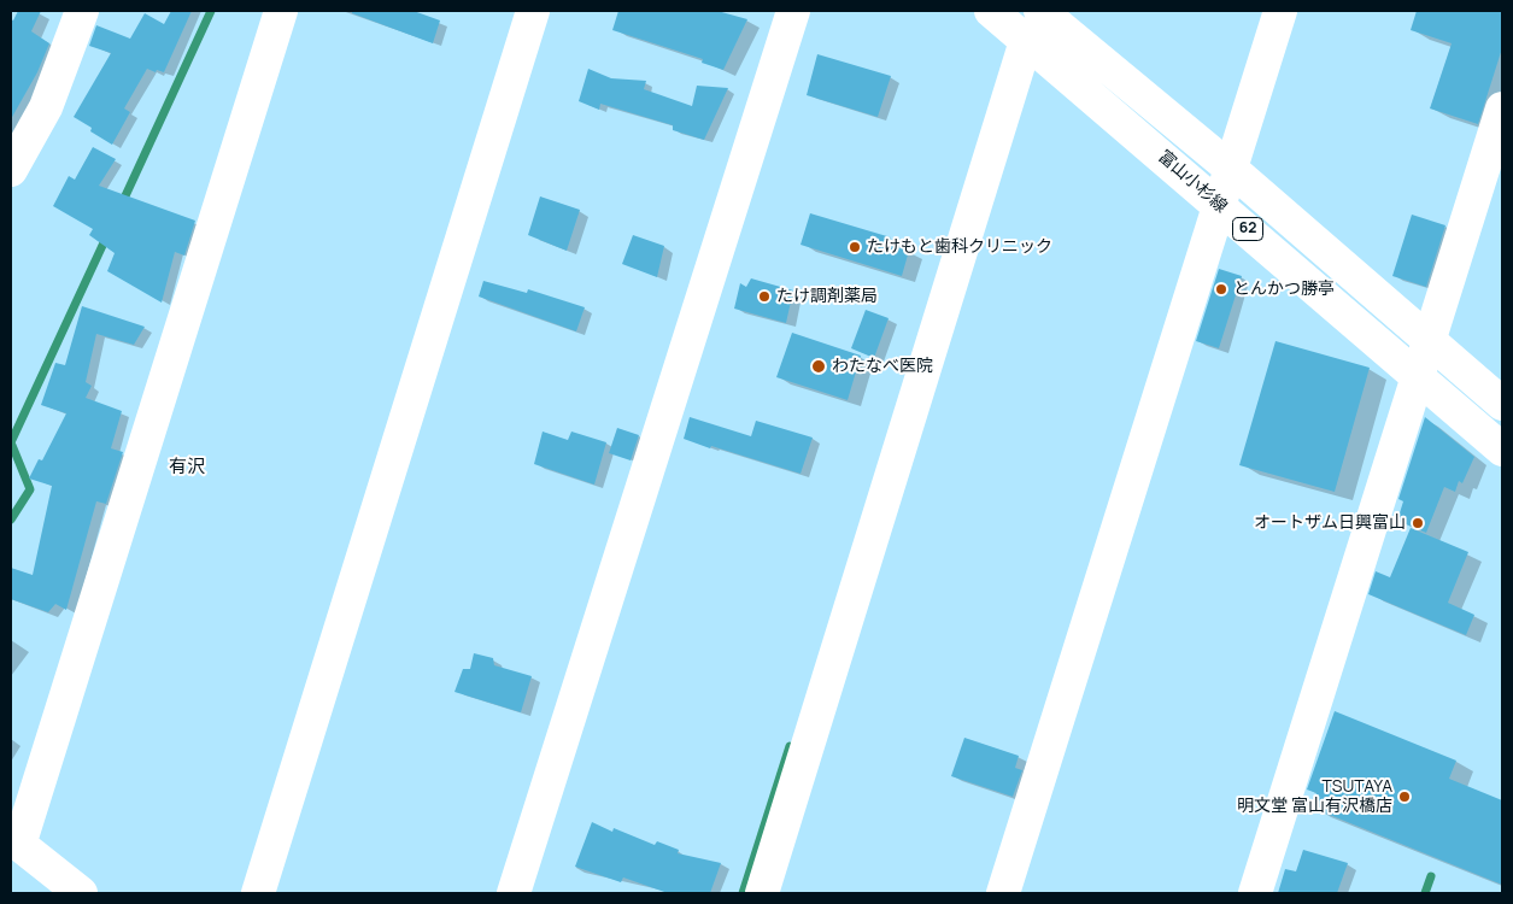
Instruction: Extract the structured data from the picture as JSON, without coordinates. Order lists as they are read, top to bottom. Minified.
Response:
{"streets":{"street":["富山小杉線","62"]},"districts":["有沢"],"places":["たけもと歯科クリニック","とんかつ勝亭","たけ調剤薬局","わたなべ医院","オートザム日興富山","TSUTAYA 明文堂 富山有沢橋店"]}
